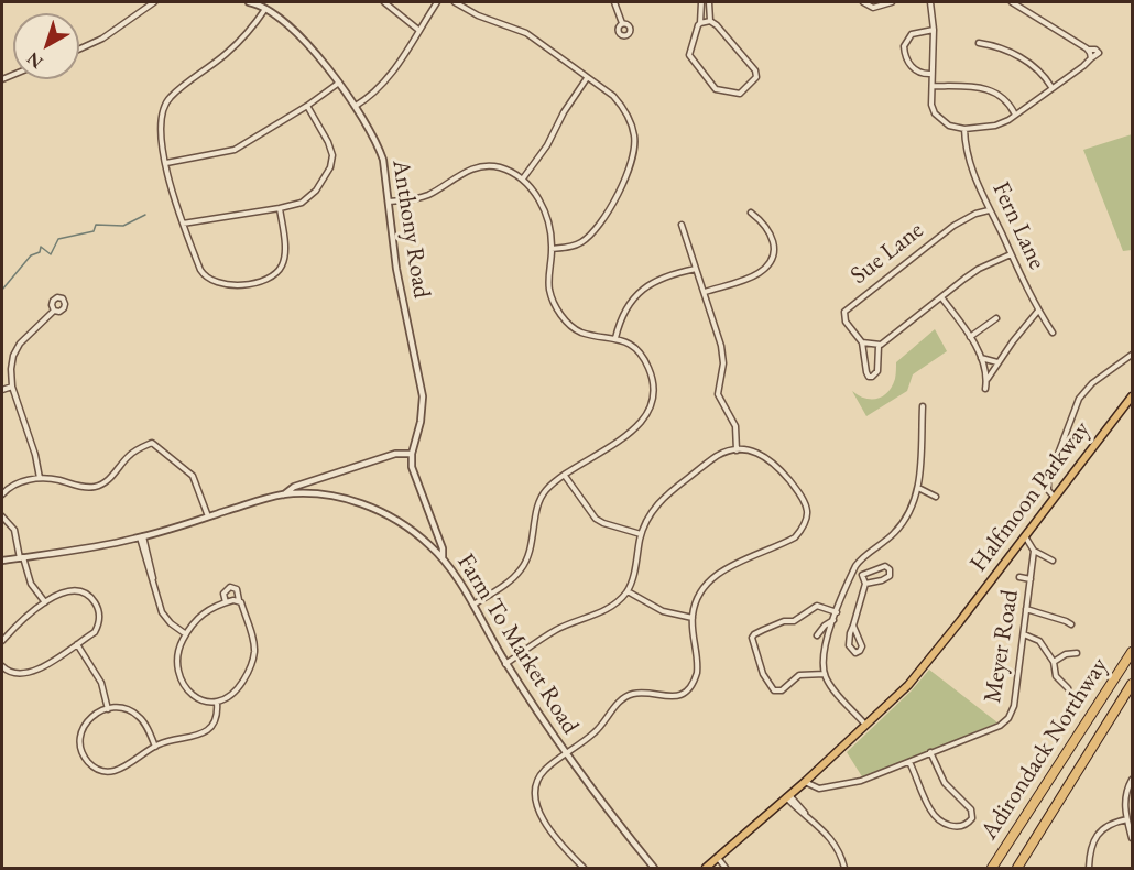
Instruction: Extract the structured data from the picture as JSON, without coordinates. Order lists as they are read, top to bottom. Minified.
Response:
{"streets":{"highway":["Adirondack Northway"],"main road":["Halfmoon Parkway"],"street":["Fern Lane","Anthony Road","Sue Lane","Farm To Market Road","Meyer Road"]},"crossings":[["Fern Lane","Sue Lane"],["Anthony Road","Farm To Market Road"],["Halfmoon Parkway","Meyer Road"]],"north":"bottom left"}
